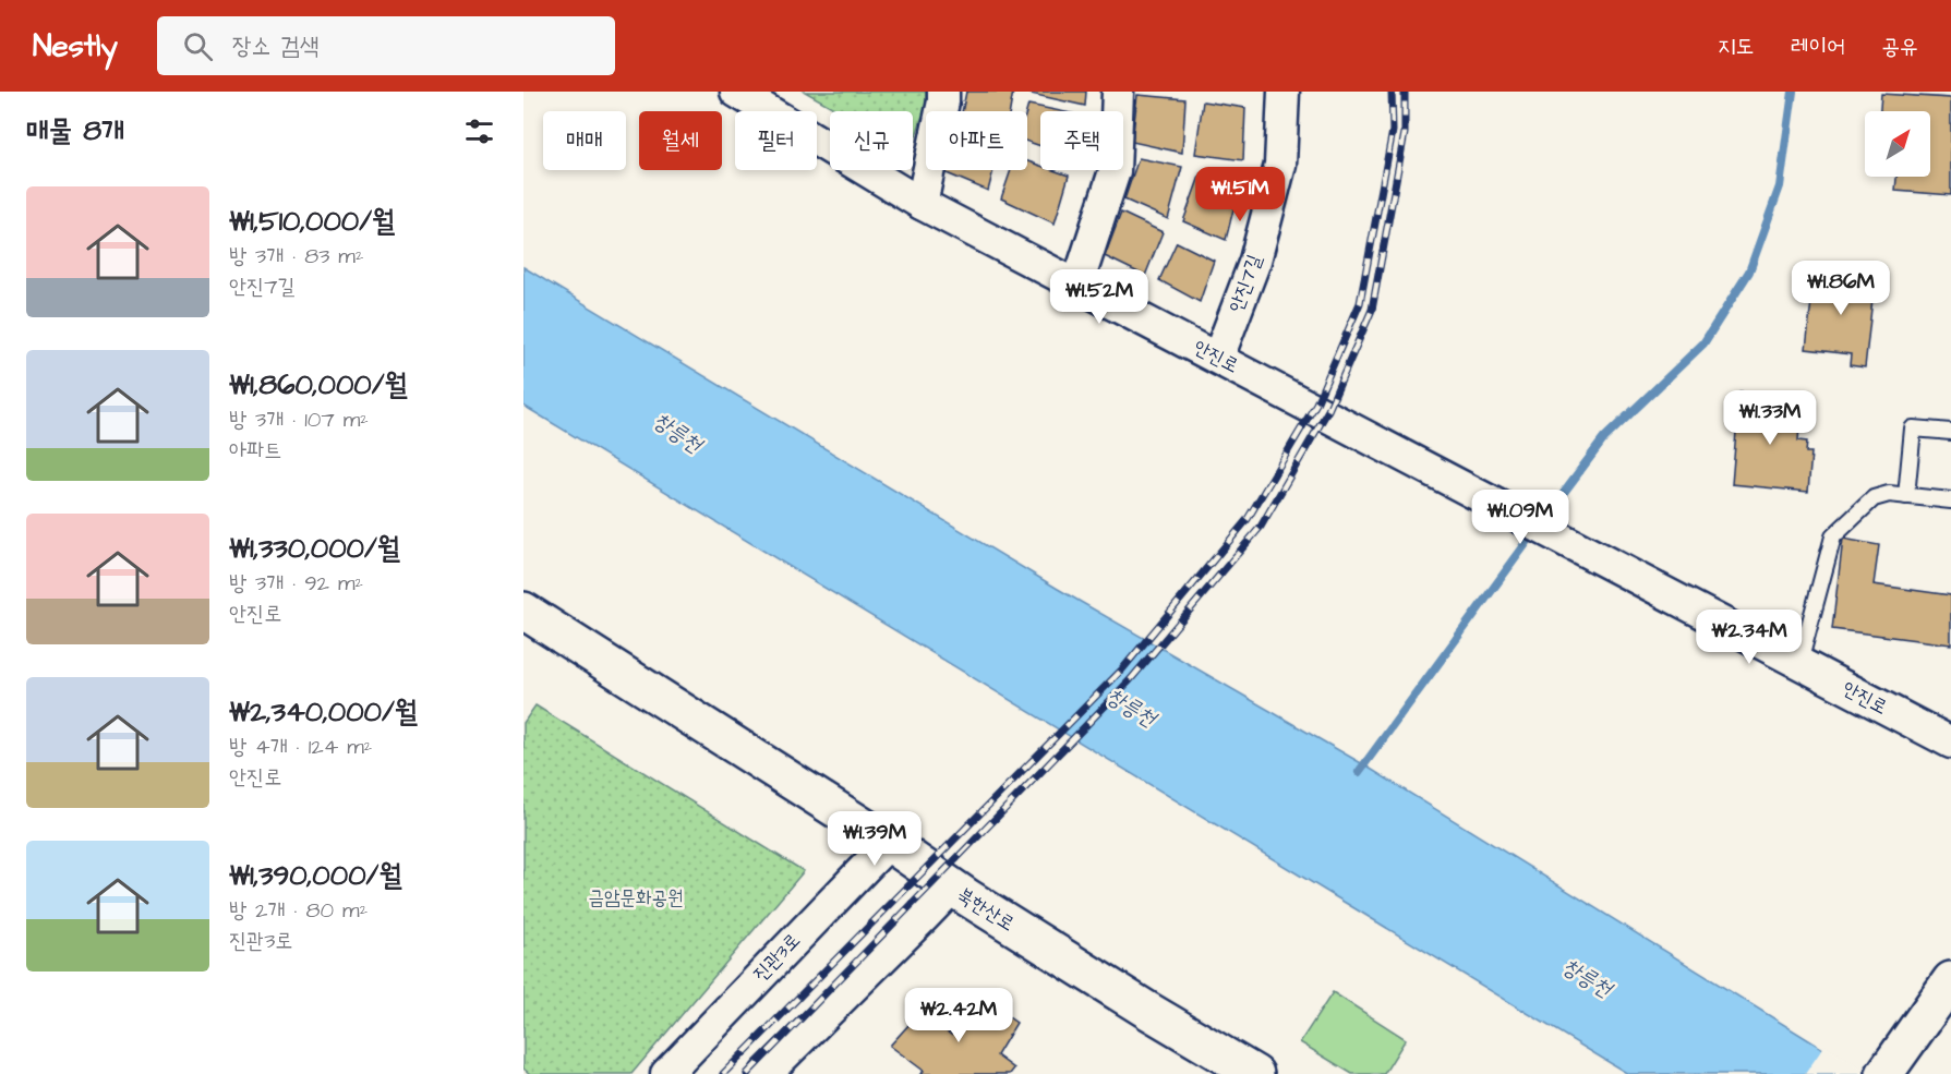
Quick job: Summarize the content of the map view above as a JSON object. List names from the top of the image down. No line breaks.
{"streets":{"main road":["북한산로"],"street":["안진7길","안진로","진관3로"]},"crossings":[["안진7길","안진로"],["북한산로","진관3로"]],"water":["창릉천"],"parks":["금암문화공원"],"north":"top right","page":{"header":"Nestly","search":"장소 검색","nav":["지도","레이어","공유"],"heading":"매물 8개","chip":["매매","월세","필터","신규","아파트","주택"],"price":["₩1.51M","₩1.86M","₩1.52M","₩1.33M","₩1.09M","₩2.34M","₩1.39M","₩2.42M"],"list":[{"name":"₩1,510,000/월","note":"방 3개 · 83 m² · 안진7길"},{"name":"₩1,860,000/월","note":"방 3개 · 107 m² · 아파트"},{"name":"₩1,330,000/월","note":"방 3개 · 92 m² · 안진로"},{"name":"₩2,340,000/월","note":"방 4개 · 124 m² · 안진로"},{"name":"₩1,390,000/월","note":"방 2개 · 80 m² · 진관3로"}]}}
